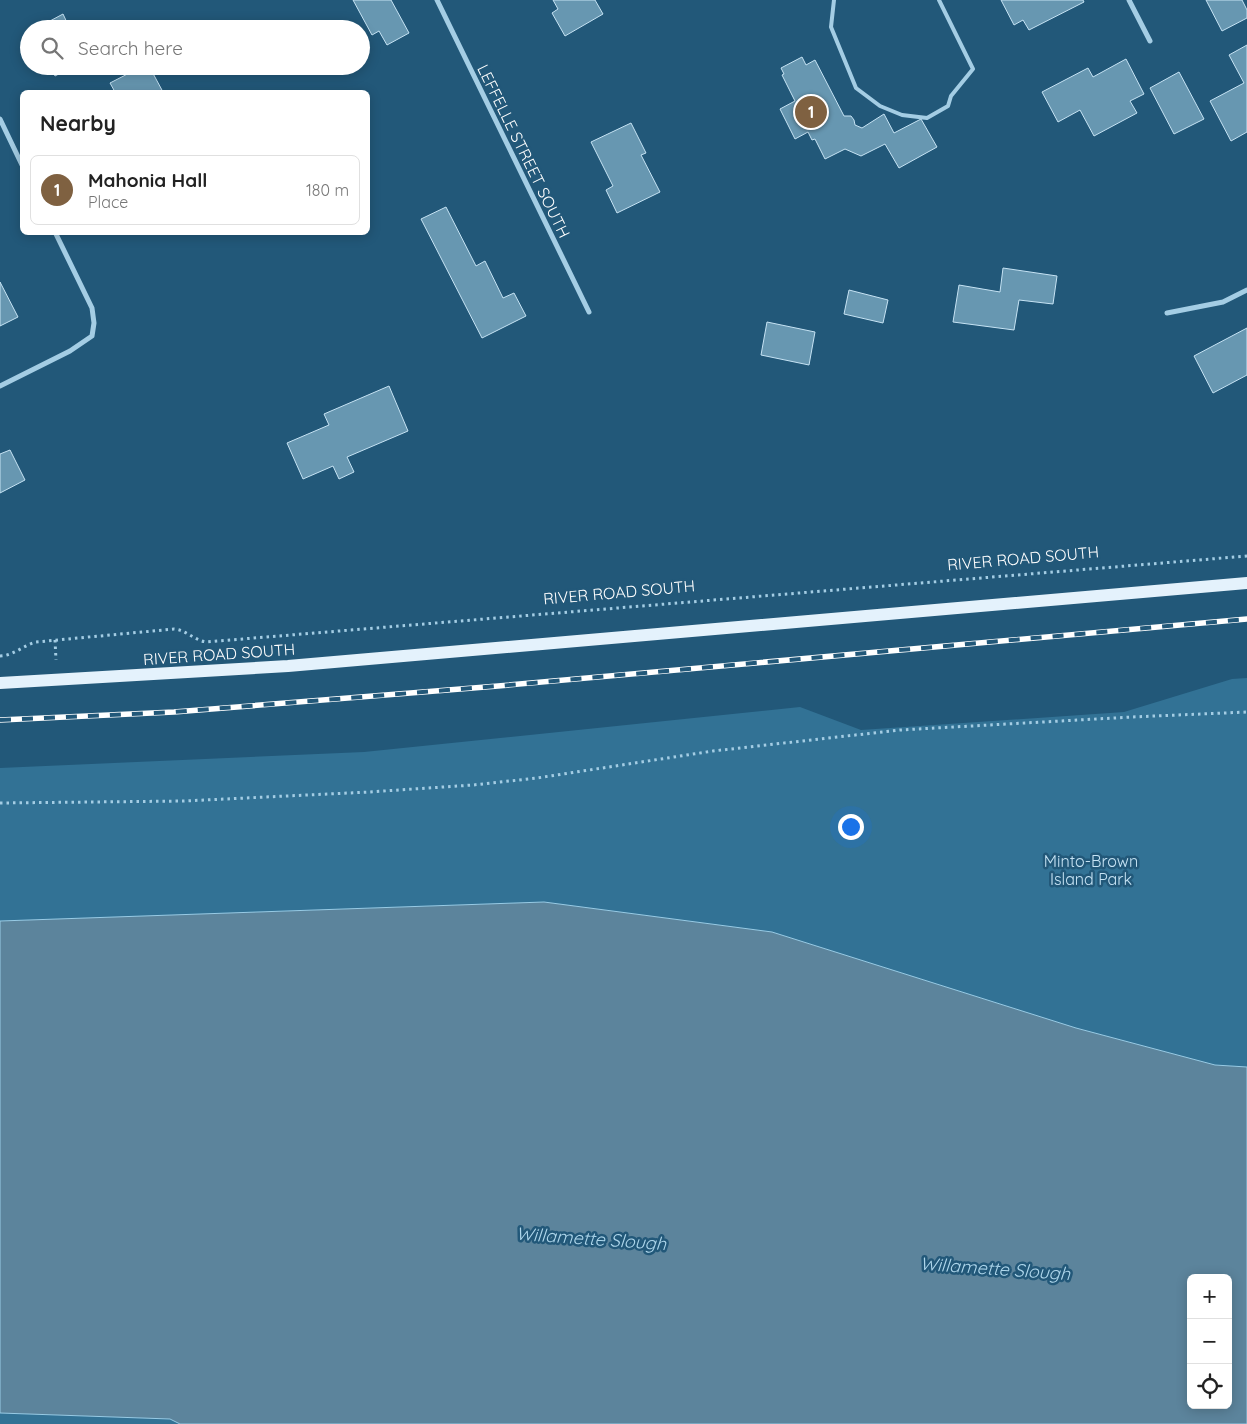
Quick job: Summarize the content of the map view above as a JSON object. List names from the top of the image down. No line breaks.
{"streets":{"main road":["RIVER ROAD SOUTH"],"street":["LEFFELLE STREET SOUTH"]},"water":["Willamette Slough"],"parks":["Minto-Brown Island Park"],"page":{"search":"Search here","heading":"Nearby","pins":"1","list":[{"mark":"1","name":"Mahonia Hall","note":"Place","value":"180 m"}],"map_buttons":["+","−"]}}
